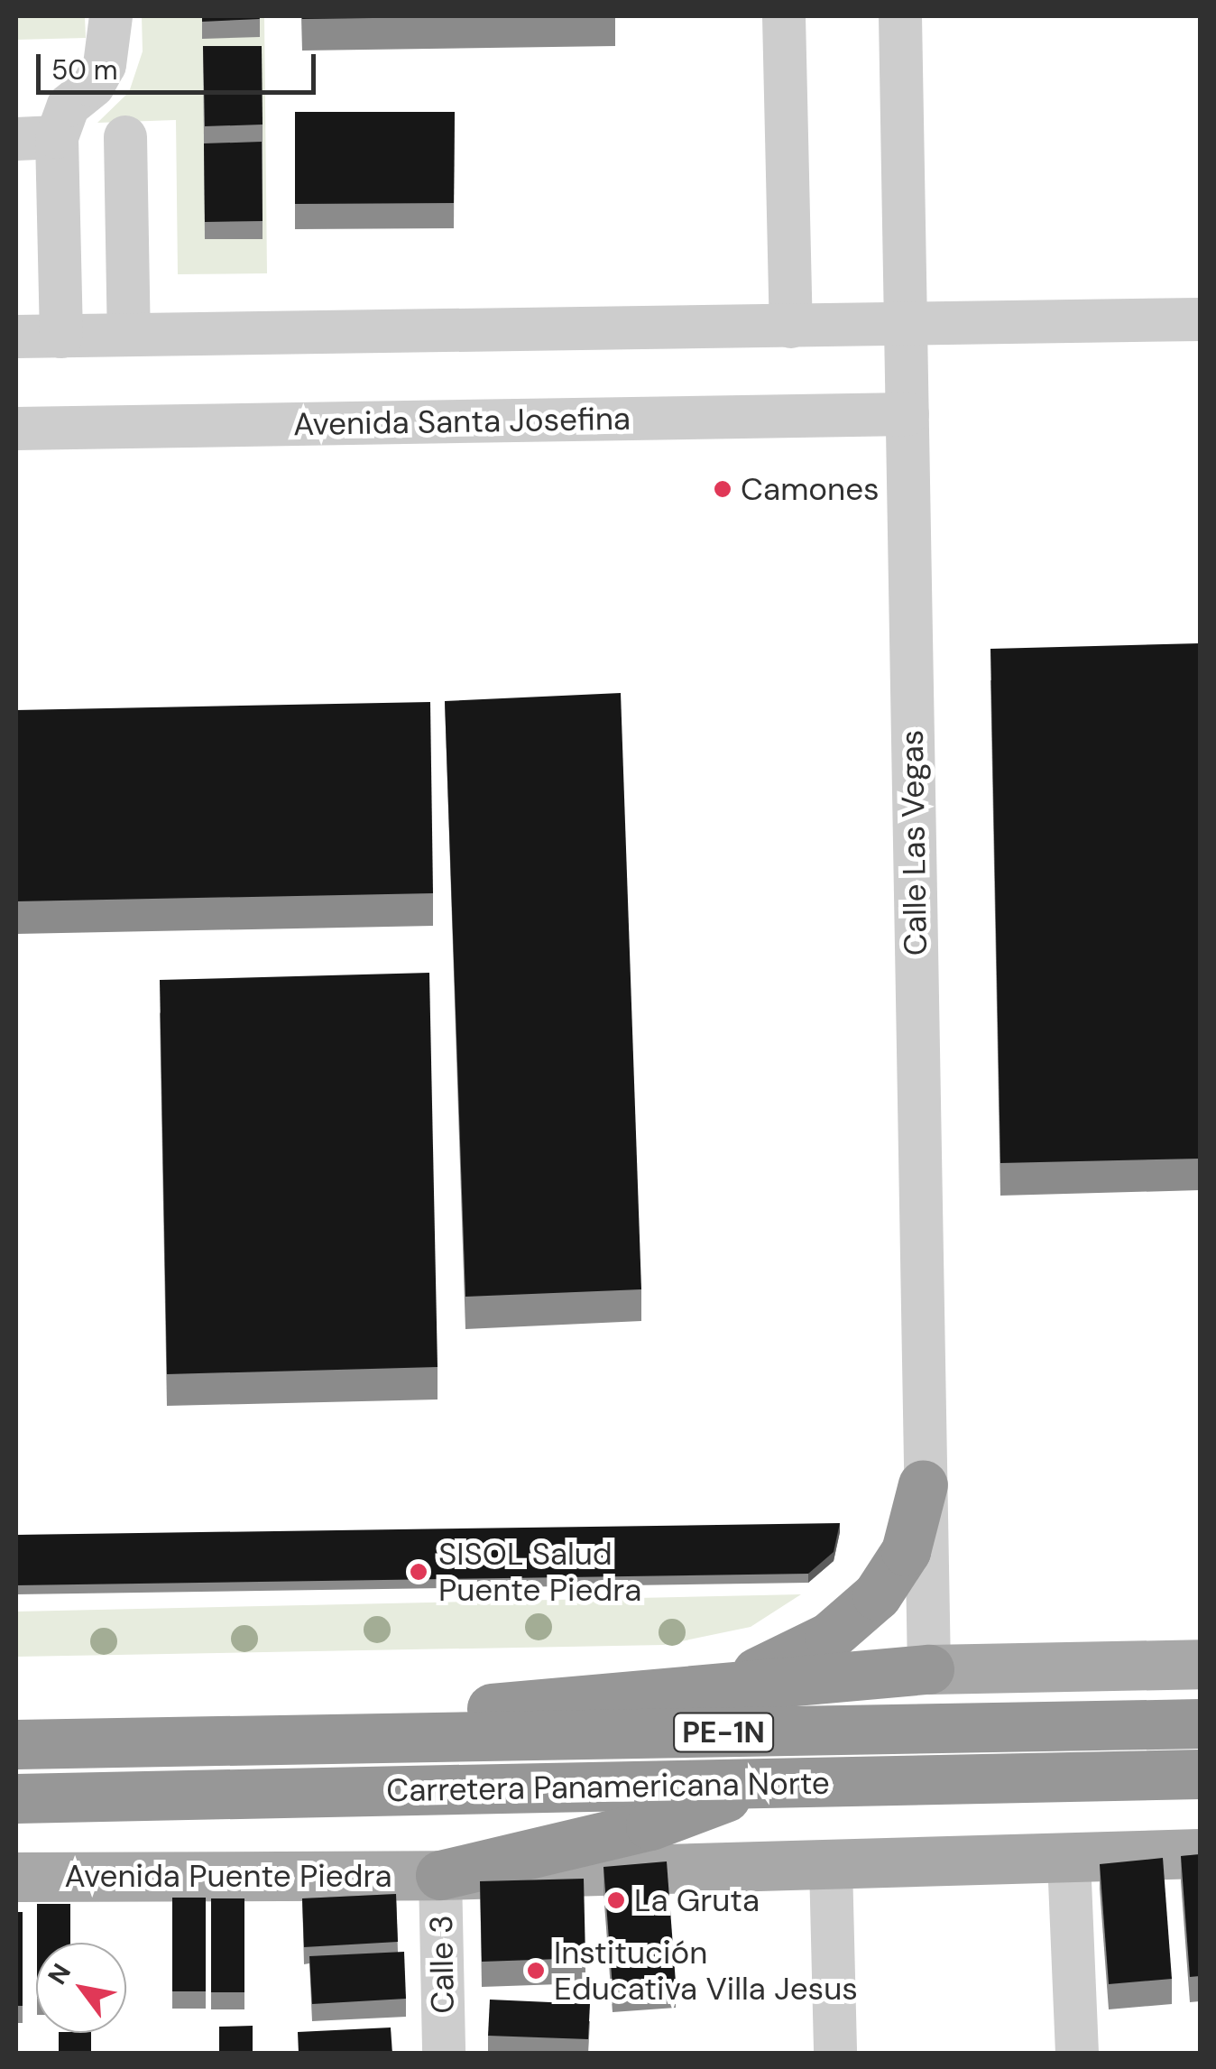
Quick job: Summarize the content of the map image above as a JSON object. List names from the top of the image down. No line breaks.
{"streets":{"highway":["PE-1N","Carretera Panamericana Norte"],"main road":["Avenida Puente Piedra"],"street":["Avenida Santa Josefina","Calle Las Vegas","Calle 3"]},"crossings":[["Avenida Santa Josefina","Calle Las Vegas"],["Avenida Puente Piedra","Calle 3"]],"places":["Camones","SISOL Salud Puente Piedra","La Gruta","Institución Educativa Villa Jesus"],"scale_bar":"50 m","north":"top left"}
